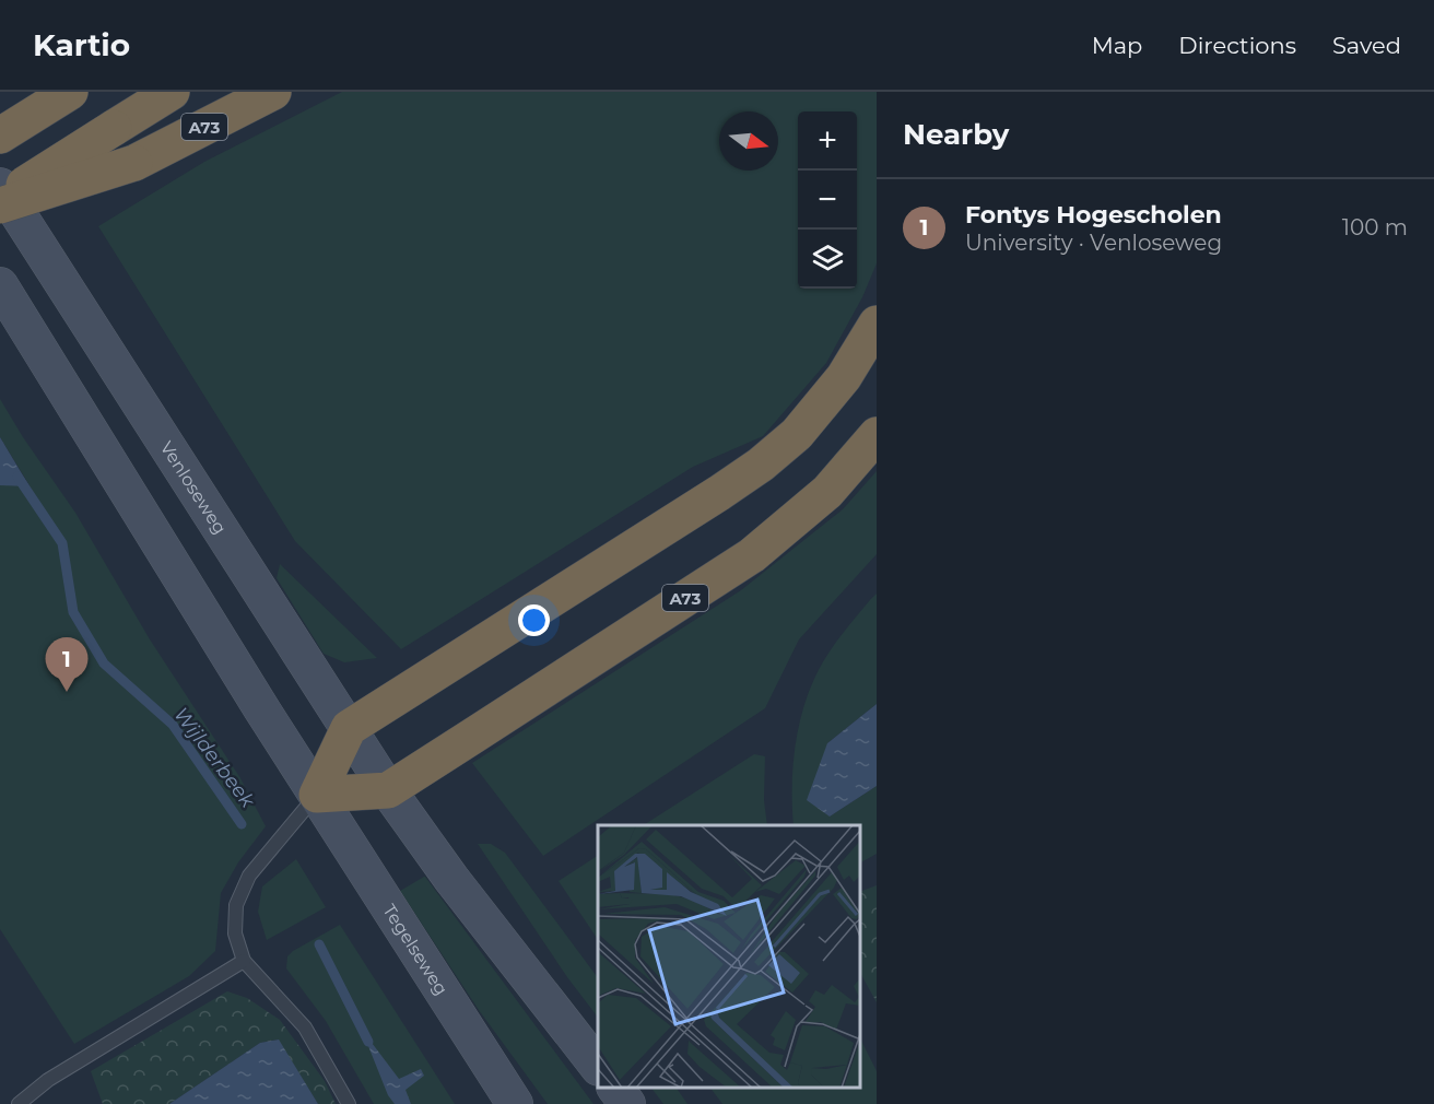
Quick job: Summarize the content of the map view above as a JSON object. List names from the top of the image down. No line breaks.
{"streets":{"highway":["A73"],"main road":["Venloseweg","Tegelseweg"]},"crossings":[["A73","Venloseweg"]],"water":["Wijlderbeek"],"north":"right","page":{"header":"Kartio","nav":["Map","Directions","Saved"],"heading":"Nearby","map_buttons":["+","−"],"list":[{"mark":"1","name":"Fontys Hogescholen","note":"University · Venloseweg","value":"100 m"}],"pins":"1"}}
